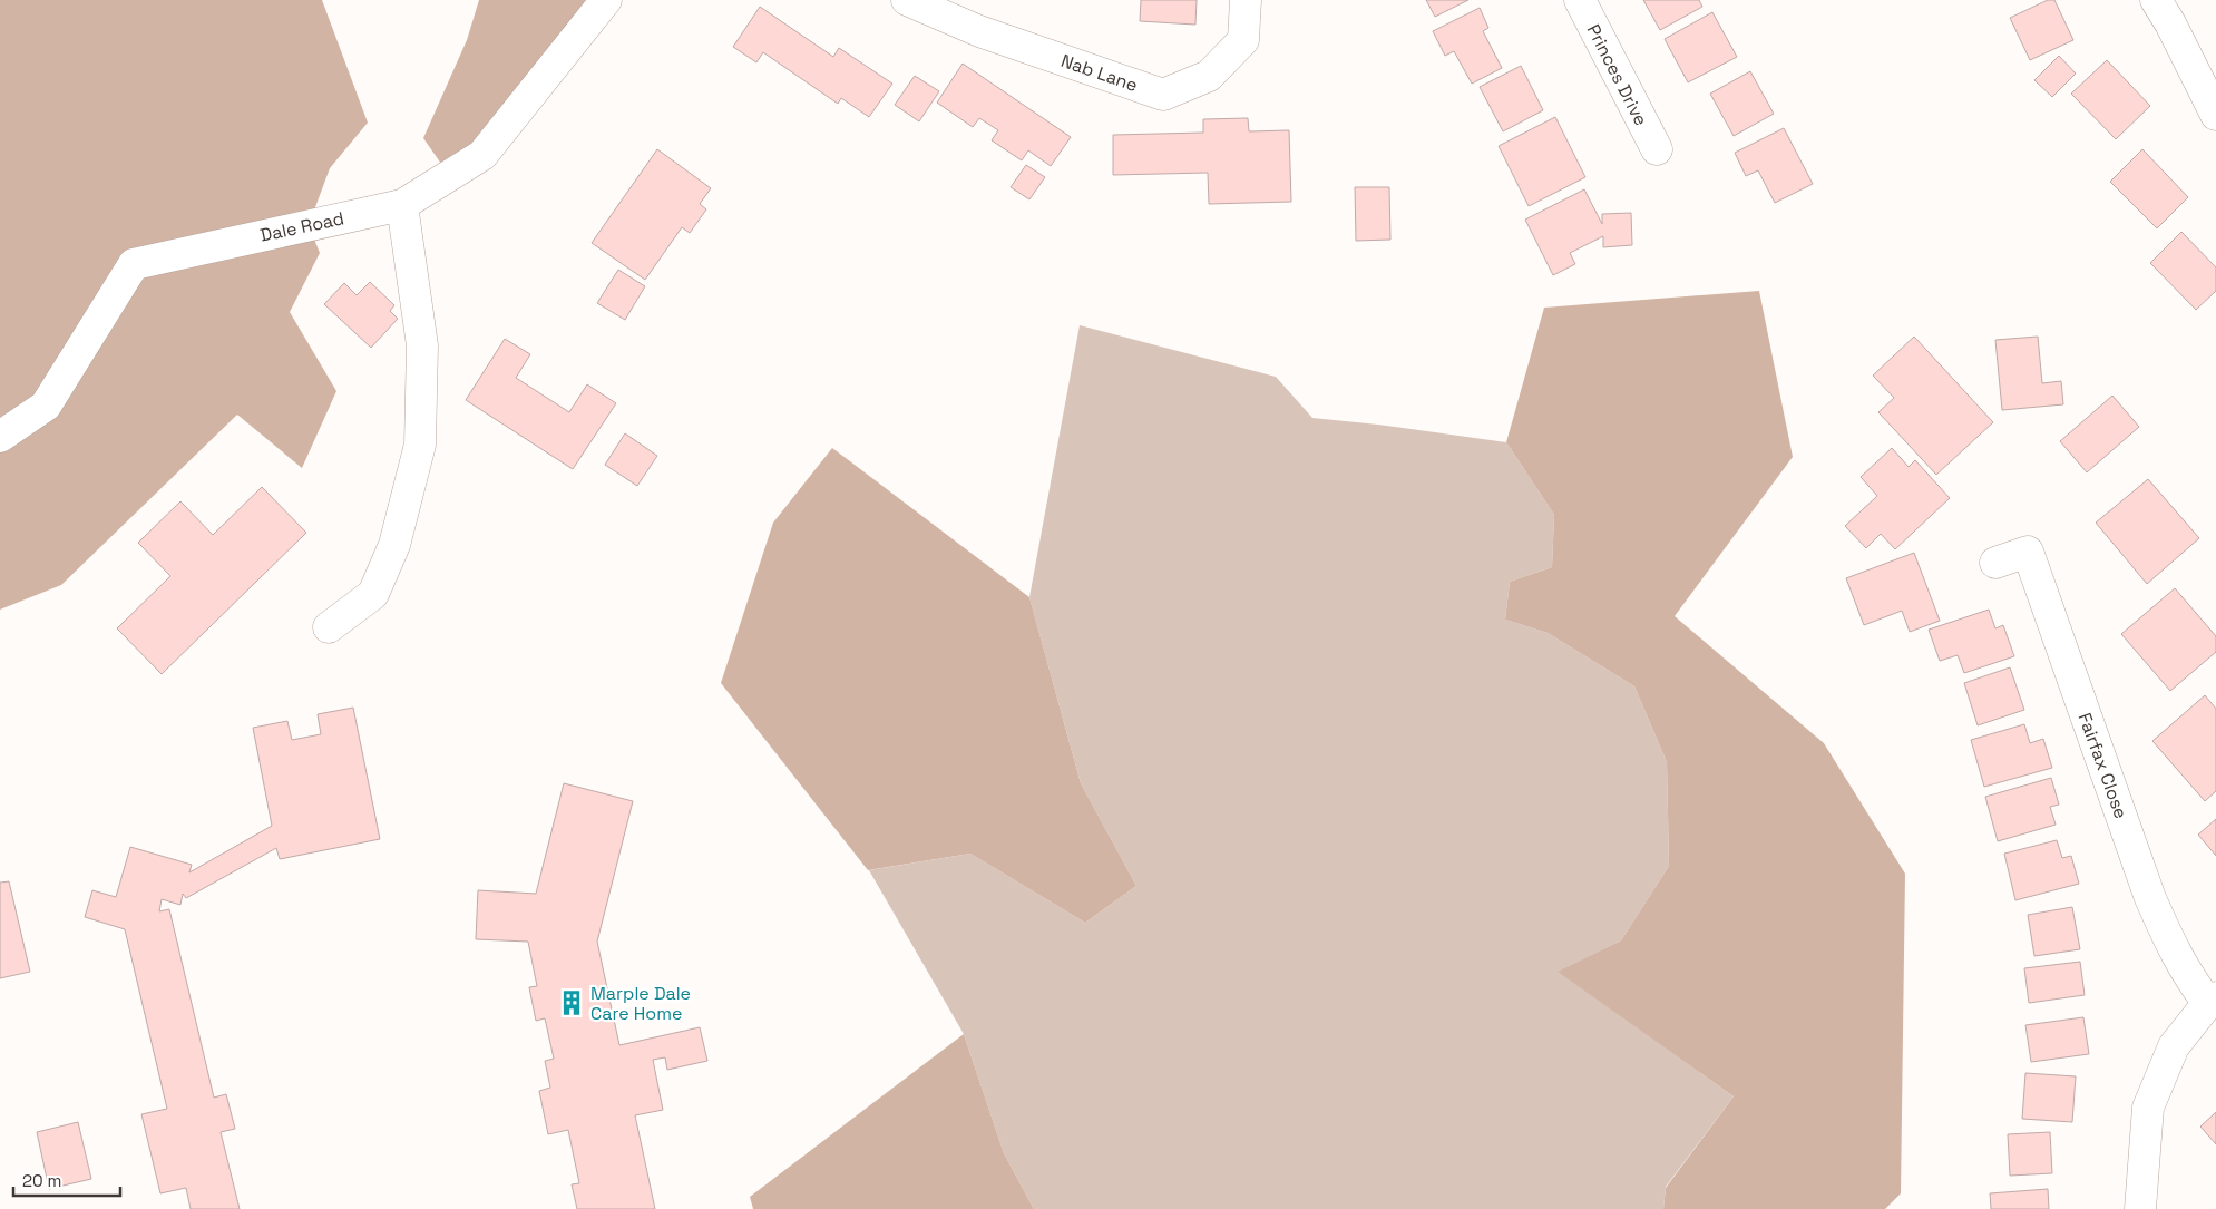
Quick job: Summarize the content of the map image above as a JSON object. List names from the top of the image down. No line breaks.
{"streets":{"street":["Nab Lane","Princes Drive","Dale Road","Fairfax Close"]},"places":{"building":["Marple Dale Care Home"]},"scale_bar":"20 m"}
